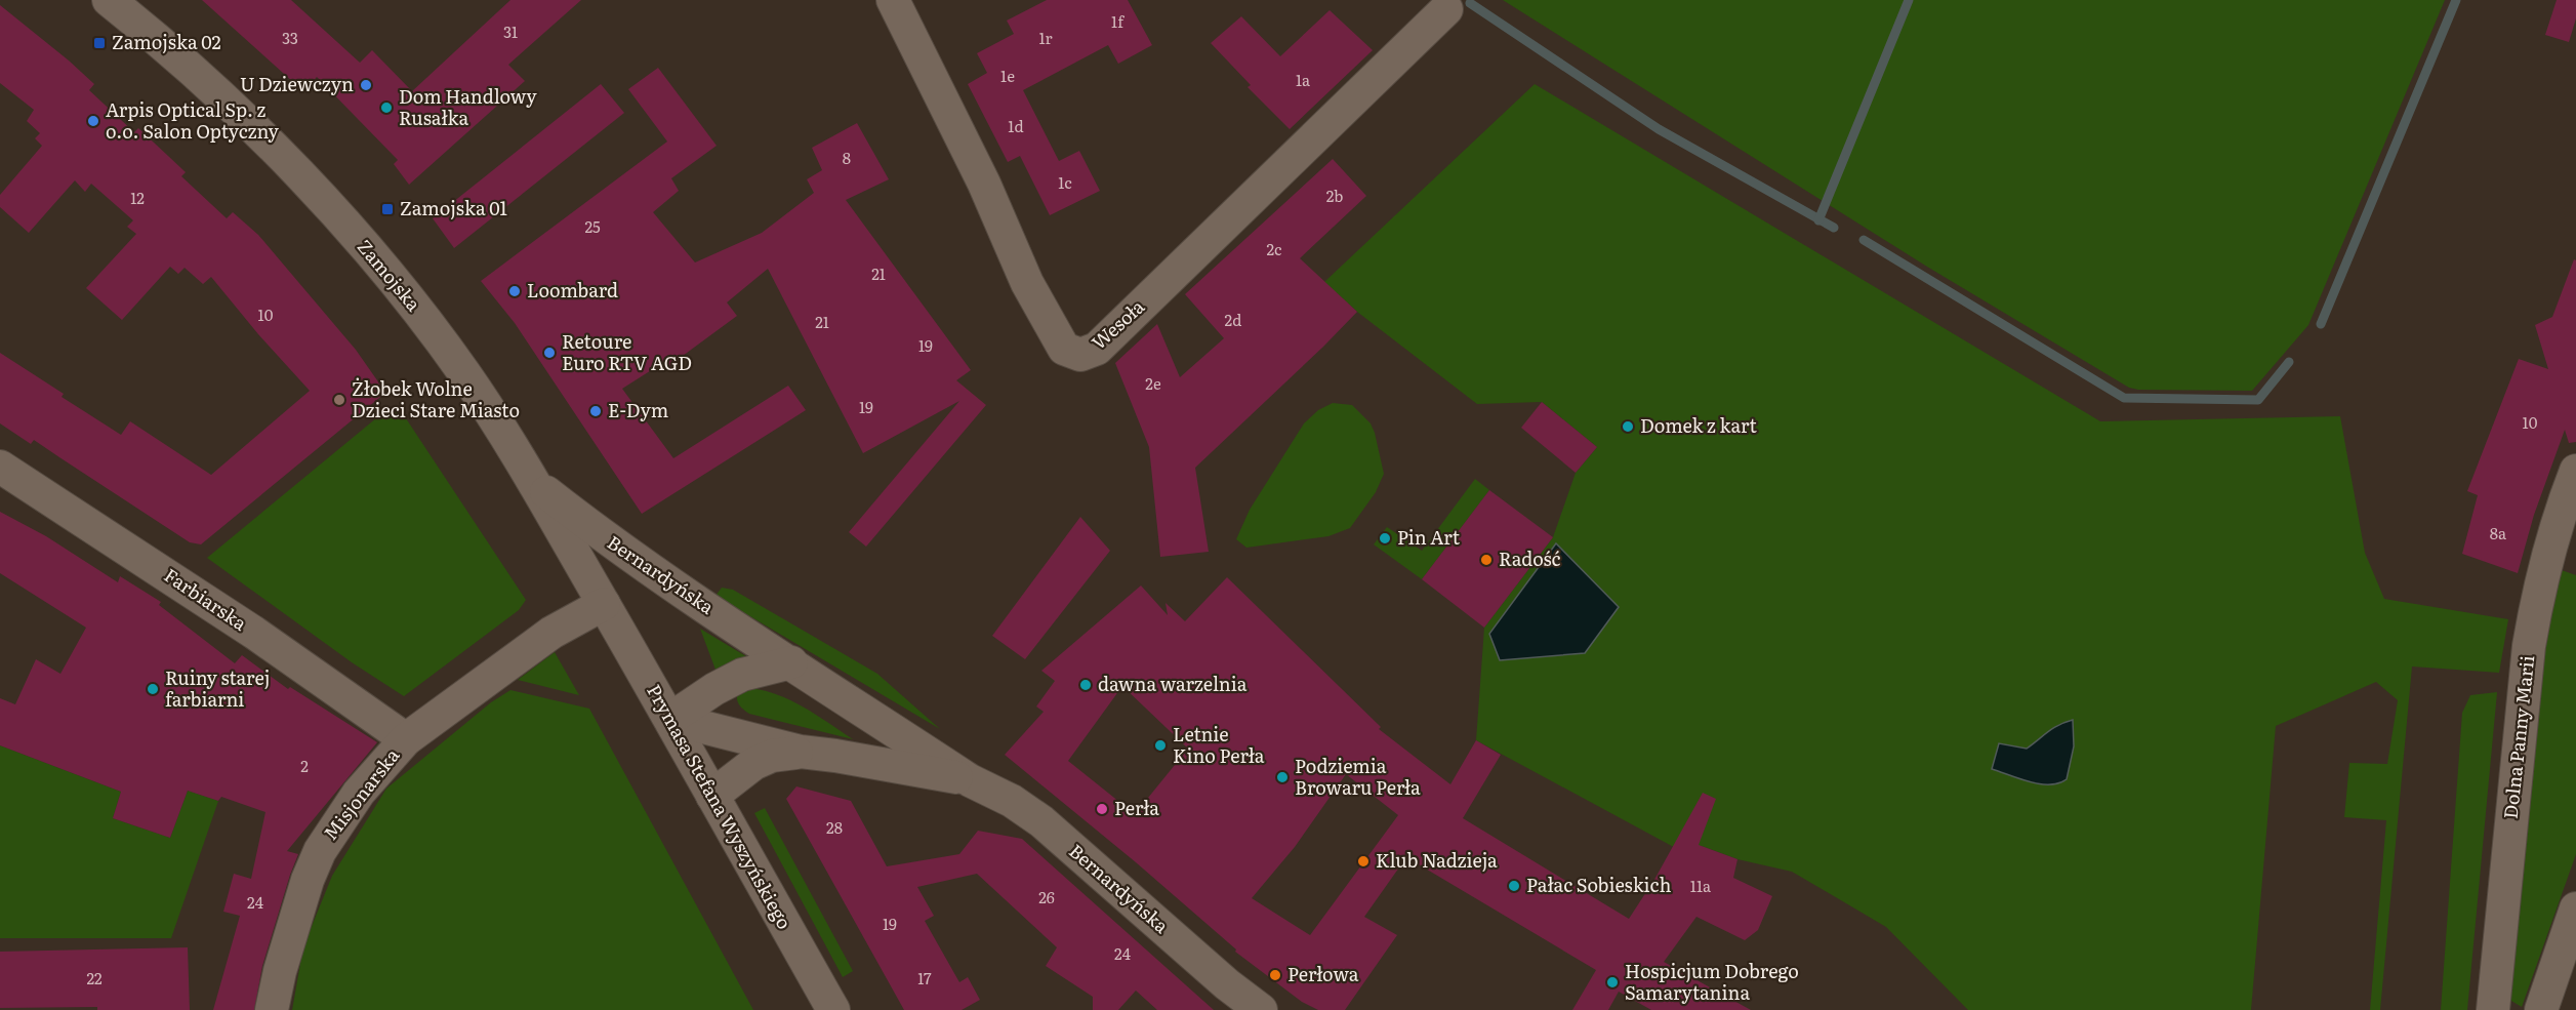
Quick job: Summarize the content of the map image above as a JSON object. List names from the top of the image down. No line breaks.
{"streets":{"street":["Zamojska","Wesoła","Bernardyńska","Farbiarska","Dolna Panny Marii","Misjonarska","Prymasa Stefana Wyszyńskiego"]},"crossings":[["Zamojska","Bernardyńska"],["Zamojska","Misjonarska"],["Zamojska","Prymasa Stefana Wyszyńskiego"],["Bernardyńska","Prymasa Stefana Wyszyńskiego"],["Farbiarska","Misjonarska"],["Misjonarska","Prymasa Stefana Wyszyńskiego"]],"places":{"transit":["Zamojska 02","Zamojska 01"],"other":["U Dziewczyn","Dom Handlowy Rusałka","Arpis Optical Sp. z o.o. Salon Optyczny","Loombard","Retoure Euro RTV AGD","Żłobek Wolne Dzieci Stare Miasto","E-Dym","Domek z kart","Pin Art","Radość","dawna warzelnia","Ruiny starej farbiarni","Letnie Kino Perła","Podziemia Browaru Perła","Perła","Klub Nadzieja","Pałac Sobieskich","Perłowa","Hospicjum Dobrego Samarytanina"]},"house_numbers":["1f","31","33","1r","1e","1a","1d","8","1c","2b","12","25","2c","21","10","2d","21","19","2e","19","10","8a","2","28","11a","26","24","19","24","22","17"]}
